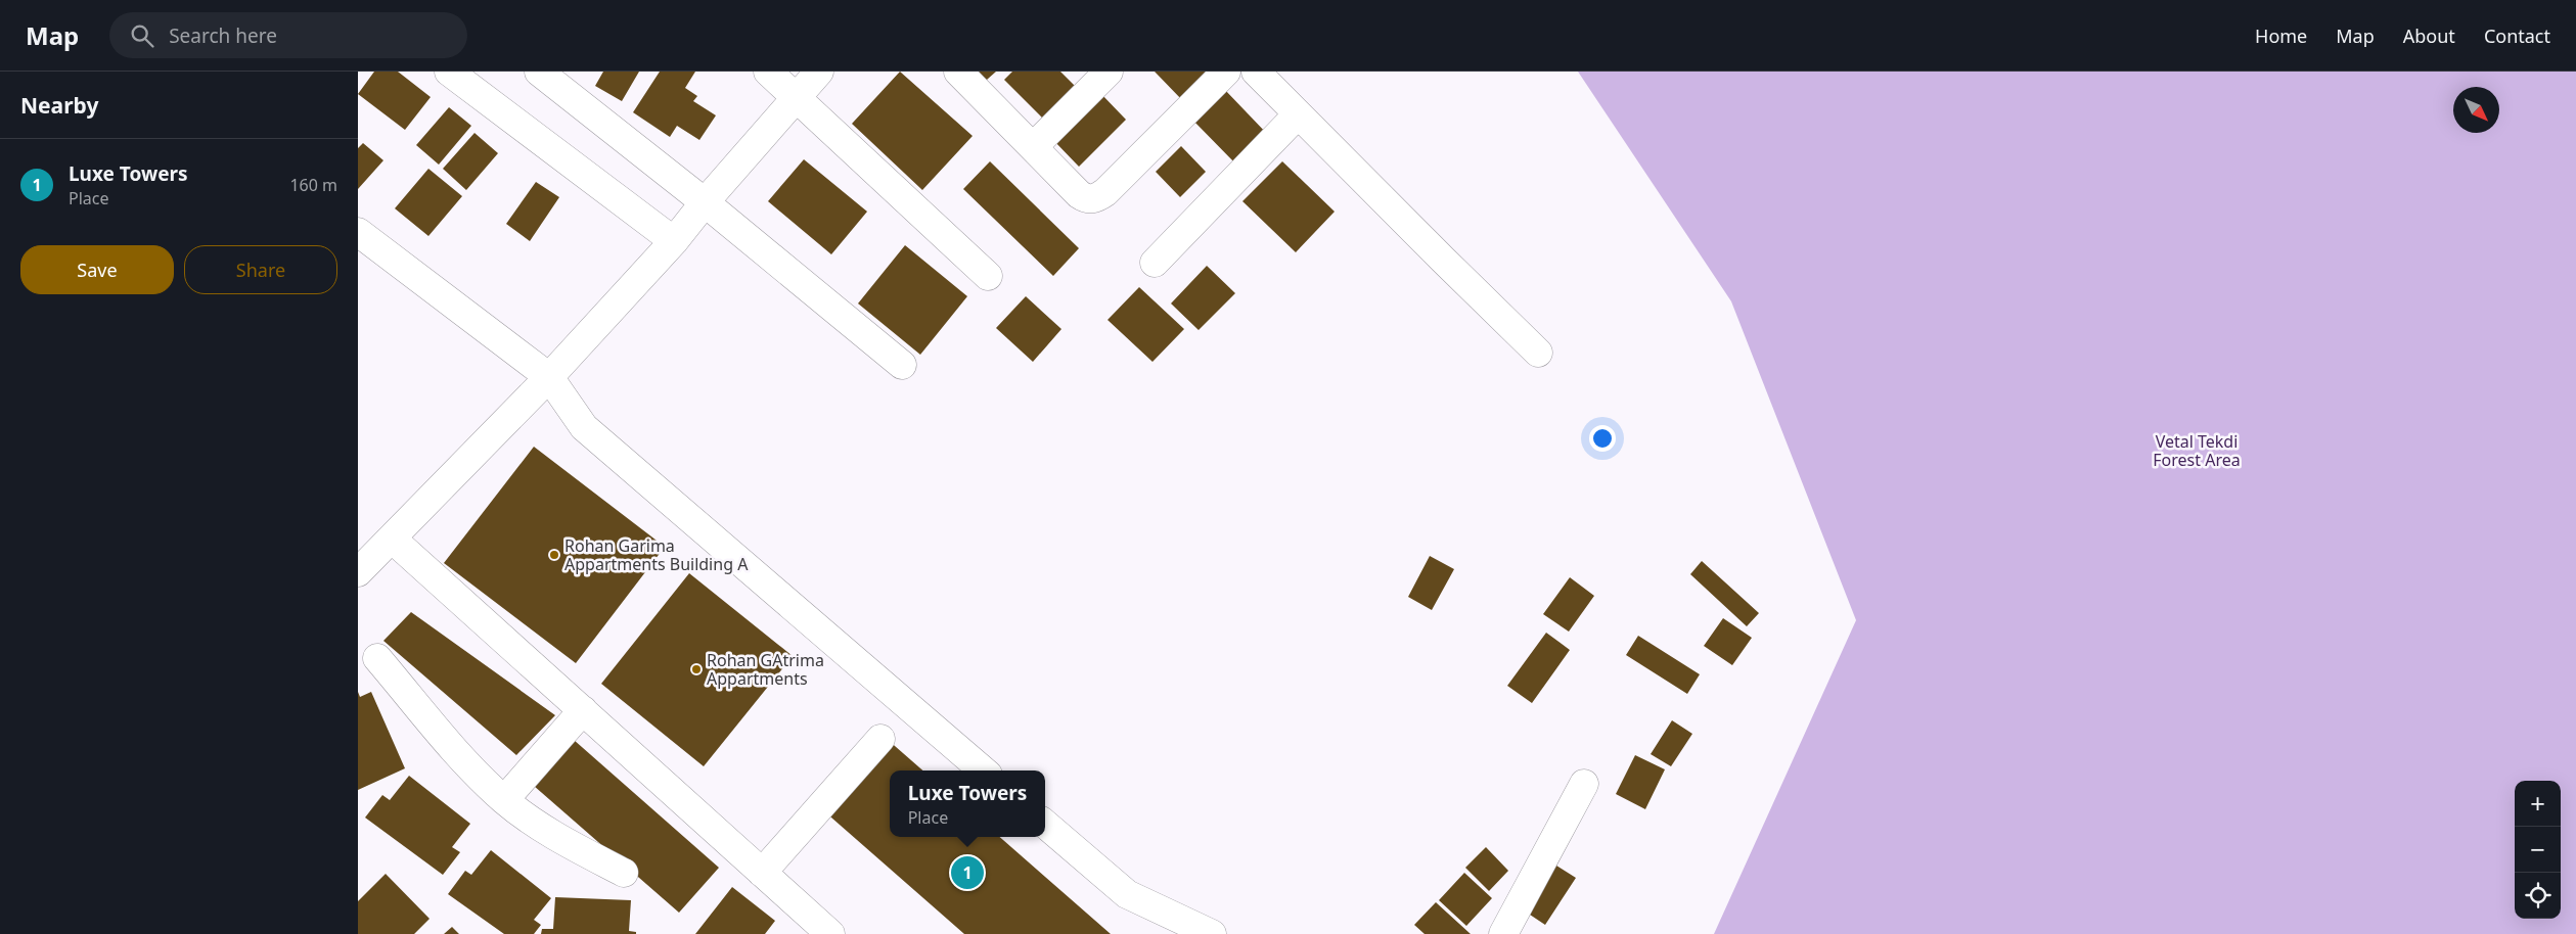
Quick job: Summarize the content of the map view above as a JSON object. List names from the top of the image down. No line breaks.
{"parks":["Vetal Tekdi Forest Area"],"places":["Rohan Garima Appartments Building A","Rohan GAtrima Appartments"],"north":"bottom right","page":{"header":"Map","search":"Search here","nav":["Home","Map","About","Contact"],"heading":"Nearby","list":[{"mark":"1","name":"Luxe Towers","note":"Place","value":"160 m"}],"buttons":["Save","Share"],"popup":["Luxe Towers","Place"],"map_buttons":["+","−"],"pins":"1"}}
